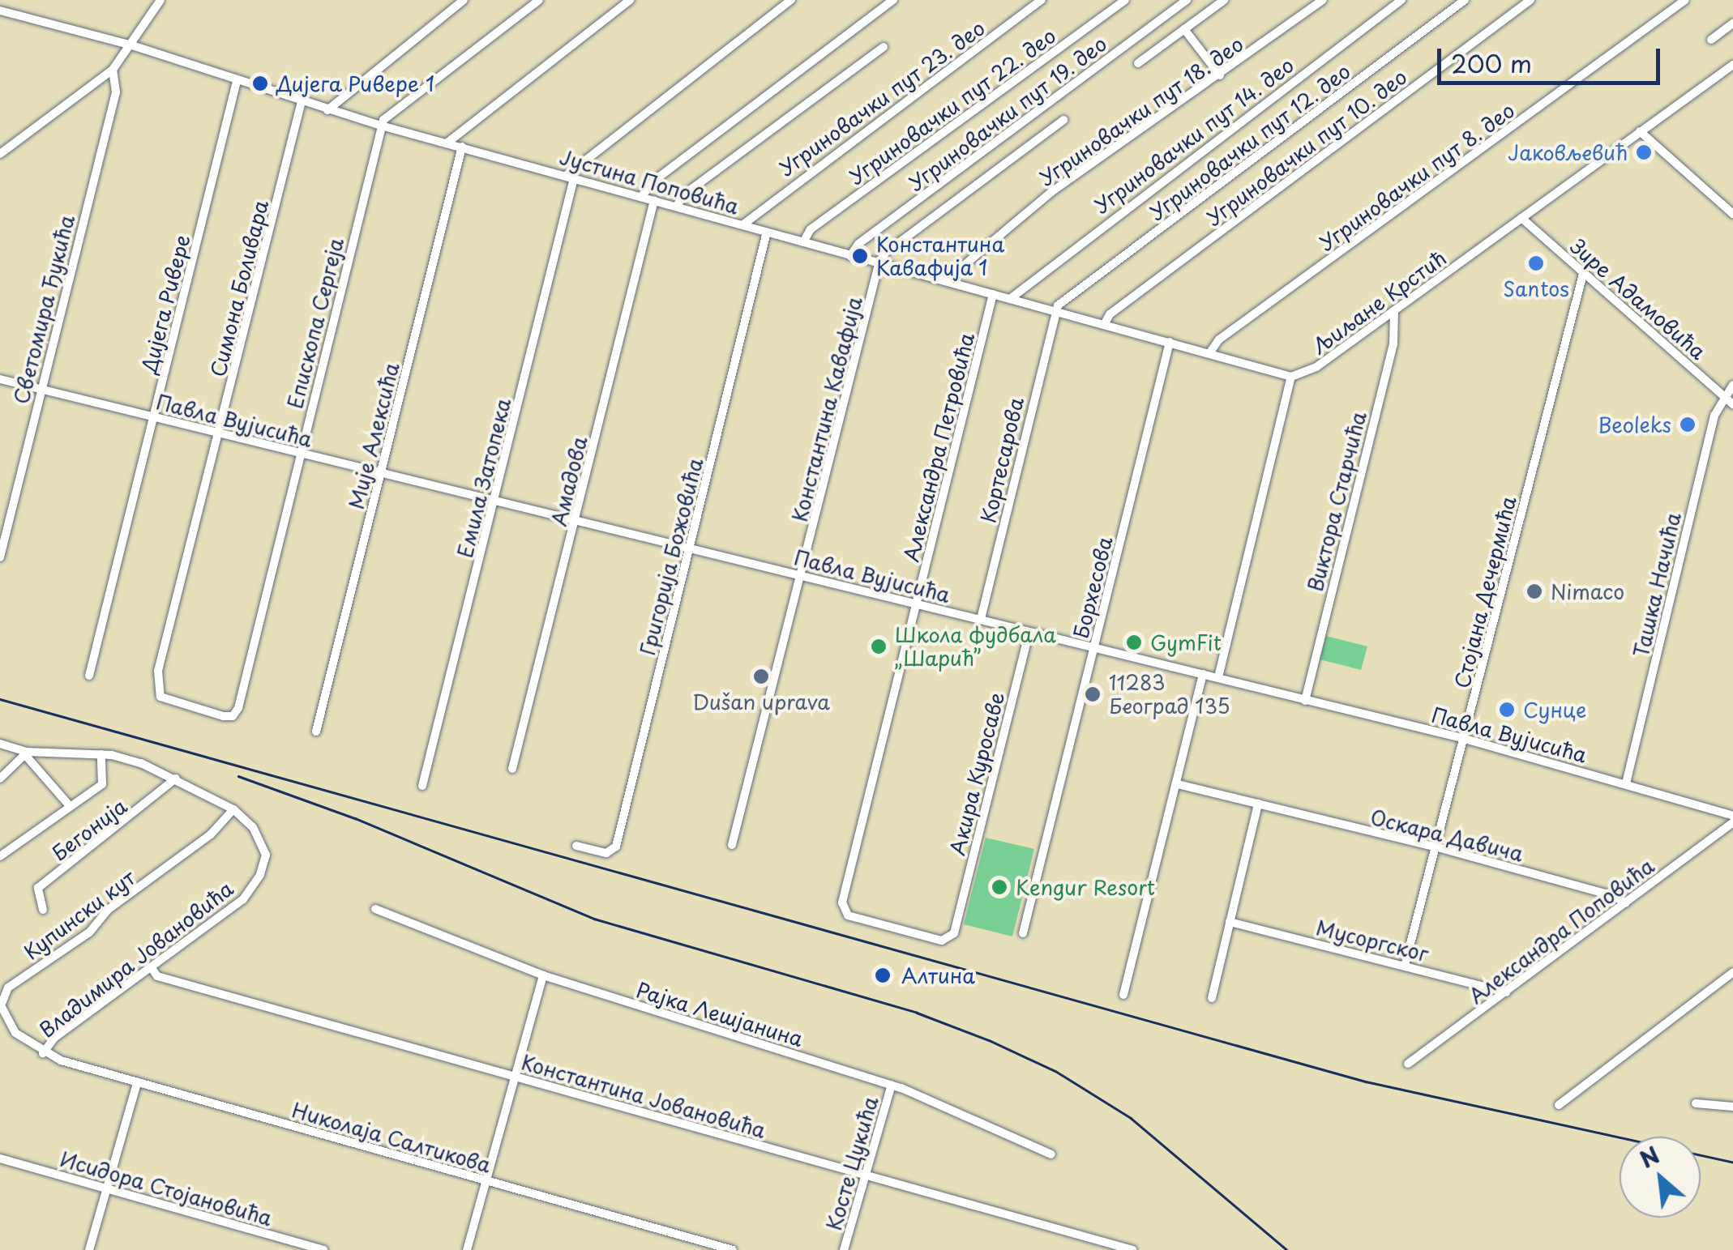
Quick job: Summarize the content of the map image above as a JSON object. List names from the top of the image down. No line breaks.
{"streets":{"street":["Угриновачки пут 23. део","Угриновачки пут 22. део","Угриновачки пут 18. део","Угриновачки пут 19. део","Угриновачки пут 14. део","Угриновачки пут 12. део","Угриновачки пут 10. део","Угриновачки пут 8. део","Јустина Поповића","Симона Боливара","Зире Адамовића","Љиљане Крстић","Дијега Ривере","Светомира Ђукића","Епископа Сергеја","Константина Кавафија","Павла Вујисића","Мије Алексића","Александра Петровића","Кортесарова","Емила Затопека","Амадова","Виктора Старчића","Григорија Божовића","Ташка Начића","Борхесова","Стојана Дечермића","Акира Куросаве","Бегонија","Оскара Давича","Купински кут","Александра Поповића","Мусоргског","Владимира Јовановића","Рајка Лешјанина","Константина Јовановића","Николаја Салтикова","Косте Цукића","Исидора Стојановића"]},"crossings":[["Угриновачки пут 23. део","Јустина Поповића"],["Угриновачки пут 22. део","Јустина Поповића"],["Угриновачки пут 18. део","Јустина Поповића"],["Угриновачки пут 19. део","Јустина Поповића"],["Угриновачки пут 14. део","Јустина Поповића"],["Угриновачки пут 12. део","Јустина Поповића"],["Угриновачки пут 12. део","Кортесарова"],["Угриновачки пут 10. део","Јустина Поповића"],["Угриновачки пут 8. део","Јустина Поповића"],["Јустина Поповића","Симона Боливара"],["Јустина Поповића","Љиљане Крстић"],["Јустина Поповића","Дијега Ривере"],["Јустина Поповића","Епископа Сергеја"],["Јустина Поповића","Константина Кавафија"],["Јустина Поповића","Мије Алексића"],["Јустина Поповића","Александра Петровића"],["Јустина Поповића","Кортесарова"],["Јустина Поповића","Емила Затопека"],["Јустина Поповића","Амадова"],["Јустина Поповића","Григорија Божовића"],["Јустина Поповића","Борхесова"],["Симона Боливара","Епископа Сергеја"],["Симона Боливара","Павла Вујисића"],["Зире Адамовића","Љиљане Крстић"],["Зире Адамовића","Ташка Начића"],["Зире Адамовића","Стојана Дечермића"],["Љиљане Крстић","Виктора Старчића"],["Дијега Ривере","Павла Вујисића"],["Светомира Ђукића","Павла Вујисића"],["Епископа Сергеја","Павла Вујисића"],["Константина Кавафија","Павла Вујисића"],["Павла Вујисића","Мије Алексића"],["Павла Вујисића","Александра Петровића"],["Павла Вујисића","Кортесарова"],["Павла Вујисића","Емила Затопека"],["Павла Вујисића","Амадова"],["Павла Вујисића","Виктора Старчића"],["Павла Вујисића","Григорија Божовића"],["Павла Вујисића","Ташка Начића"],["Павла Вујисића","Борхесова"],["Павла Вујисића","Стојана Дечермића"],["Павла Вујисића","Акира Куросаве"],["Александра Петровића","Акира Куросаве"],["Стојана Дечермића","Оскара Давича"],["Стојана Дечермића","Мусоргског"],["Бегонија","Владимира Јовановића"],["Оскара Давича","Александра Поповића"],["Купински кут","Владимира Јовановића"],["Купински кут","Николаја Салтикова"],["Александра Поповића","Мусоргског"],["Владимира Јовановића","Константина Јовановића"],["Владимира Јовановића","Николаја Салтикова"],["Рајка Лешјанина","Косте Цукића"],["Константина Јовановића","Косте Цукића"]],"places":["Дијега Ривере 1","Јаковљевић","Константина Кавафија 1","Santos","Beoleks","Nimaco","GymFit","Школа фудбала „Шарић”","Dušan uprava","11283 Београд 135","Сунце","Kengur Resort","Алтина"],"scale_bar":"200 m","north":"top left"}
